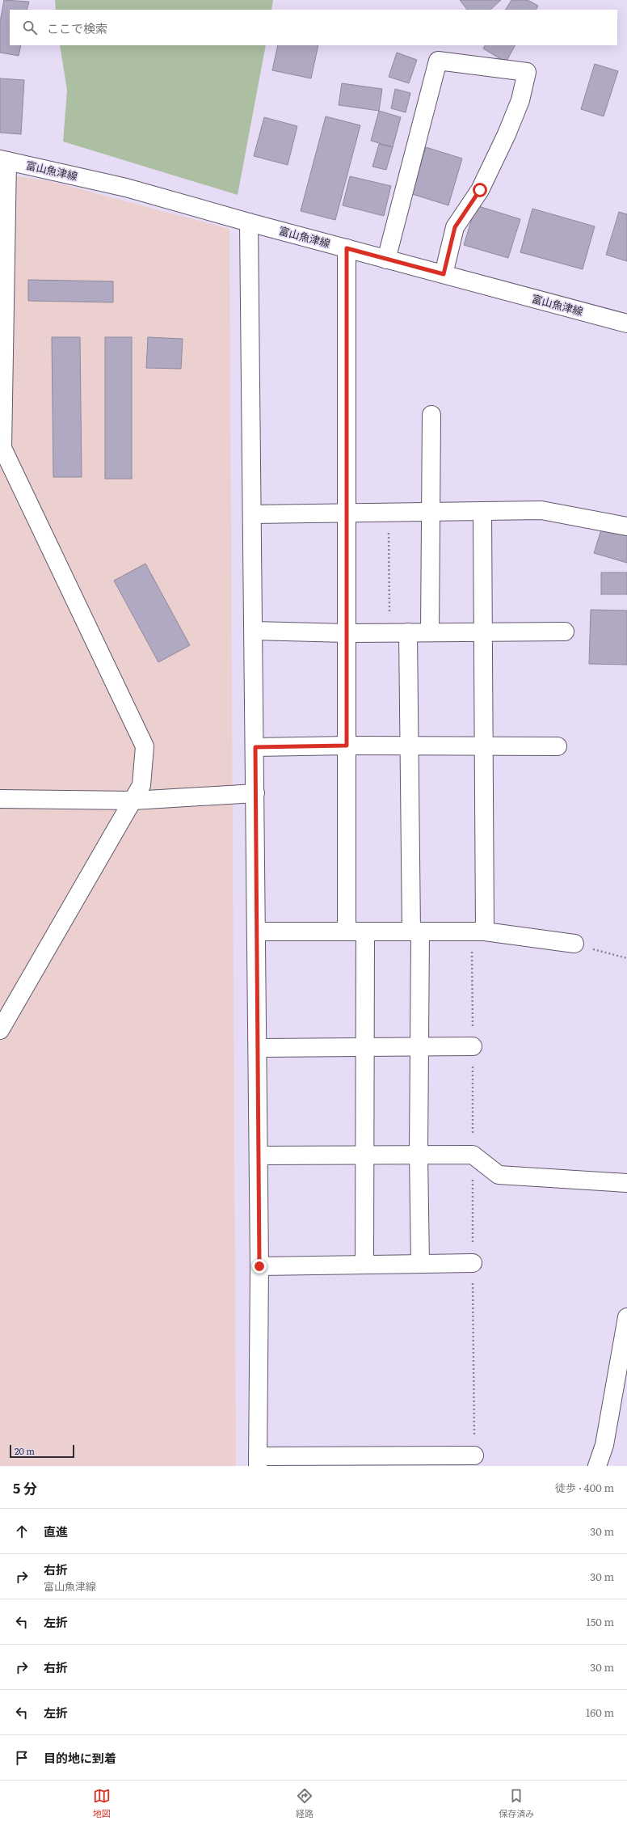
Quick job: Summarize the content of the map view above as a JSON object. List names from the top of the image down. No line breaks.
{"streets":{"street":["富山魚津線"]},"scale_bar":"20 m","page":{"search":"ここで検索","scale":"20 m","heading":["5 分","徒歩 · 400 m"],"list":[["直進","30 m"],["右折","富山魚津線","30 m"],["左折","150 m"],["右折","30 m"],["左折","160 m"],"目的地に到着"],"nav":["地図","経路","保存済み"]}}
